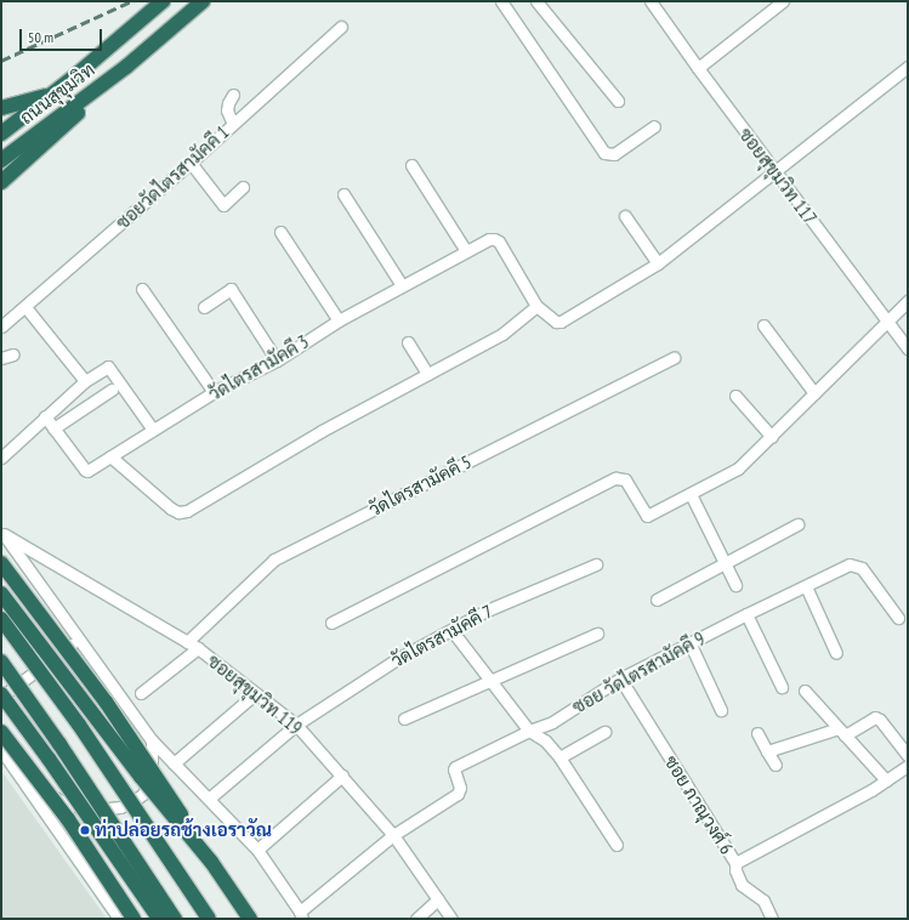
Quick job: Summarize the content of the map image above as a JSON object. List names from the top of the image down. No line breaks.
{"streets":{"highway":["ถนนสุขุมวิท"],"street":["ซอยสุขุมวิท 117","ซอยวัดไตรสามัคคี 1","วัดไตรสามัคคี 3","วัดไตรสามัคคี 5","วัดไตรสามัคคี 7","ซอย วัดไตรสามัคคี 9","ซอยสุขุมวิท 119","ซอย ภาณุวงศ์ 6"]},"crossings":[["วัดไตรสามัคคี 5","ซอยสุขุมวิท 119"],["วัดไตรสามัคคี 7","ซอยสุขุมวิท 119"],["ซอย วัดไตรสามัคคี 9","ซอยสุขุมวิท 119"],["ซอย วัดไตรสามัคคี 9","ซอย ภาณุวงศ์ 6"]],"places":["ท่าปล่อยรถช้างเอราวัณ"],"scale_bar":"50 m"}
